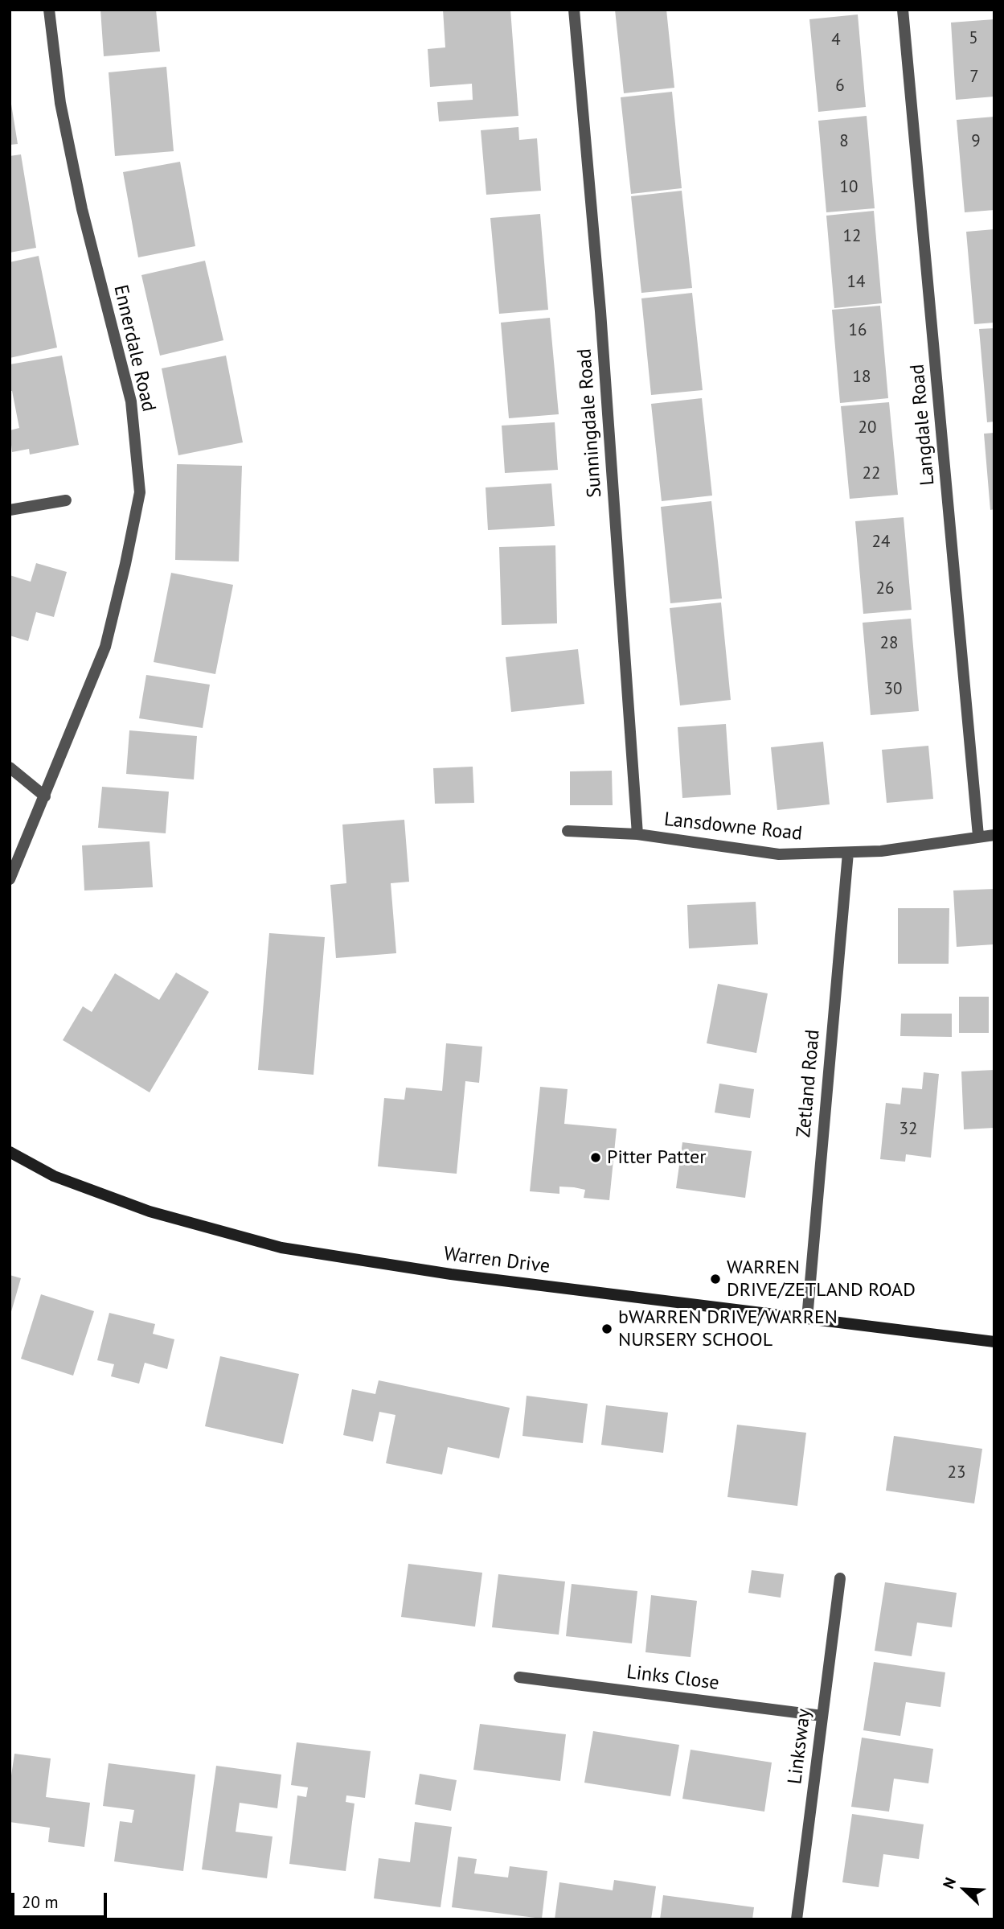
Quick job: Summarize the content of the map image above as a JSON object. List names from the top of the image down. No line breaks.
{"streets":{"street":["Ennerdale Road","Sunningdale Road","Langdale Road","Lansdowne Road","Zetland Road","Warren Drive","Links Close","Linksway"]},"crossings":[["Sunningdale Road","Lansdowne Road"],["Langdale Road","Lansdowne Road"],["Lansdowne Road","Zetland Road"],["Zetland Road","Warren Drive"],["Links Close","Linksway"]],"places":["Pitter Patter","WARREN DRIVE/ZETLAND ROAD","bWARREN DRIVE/WARREN NURSERY SCHOOL"],"house_numbers":["5","4","7","6","8","9","10","12","14","16","18","20","22","24","26","28","30","32","23"],"scale_bar":"20 m","north":"top left"}
